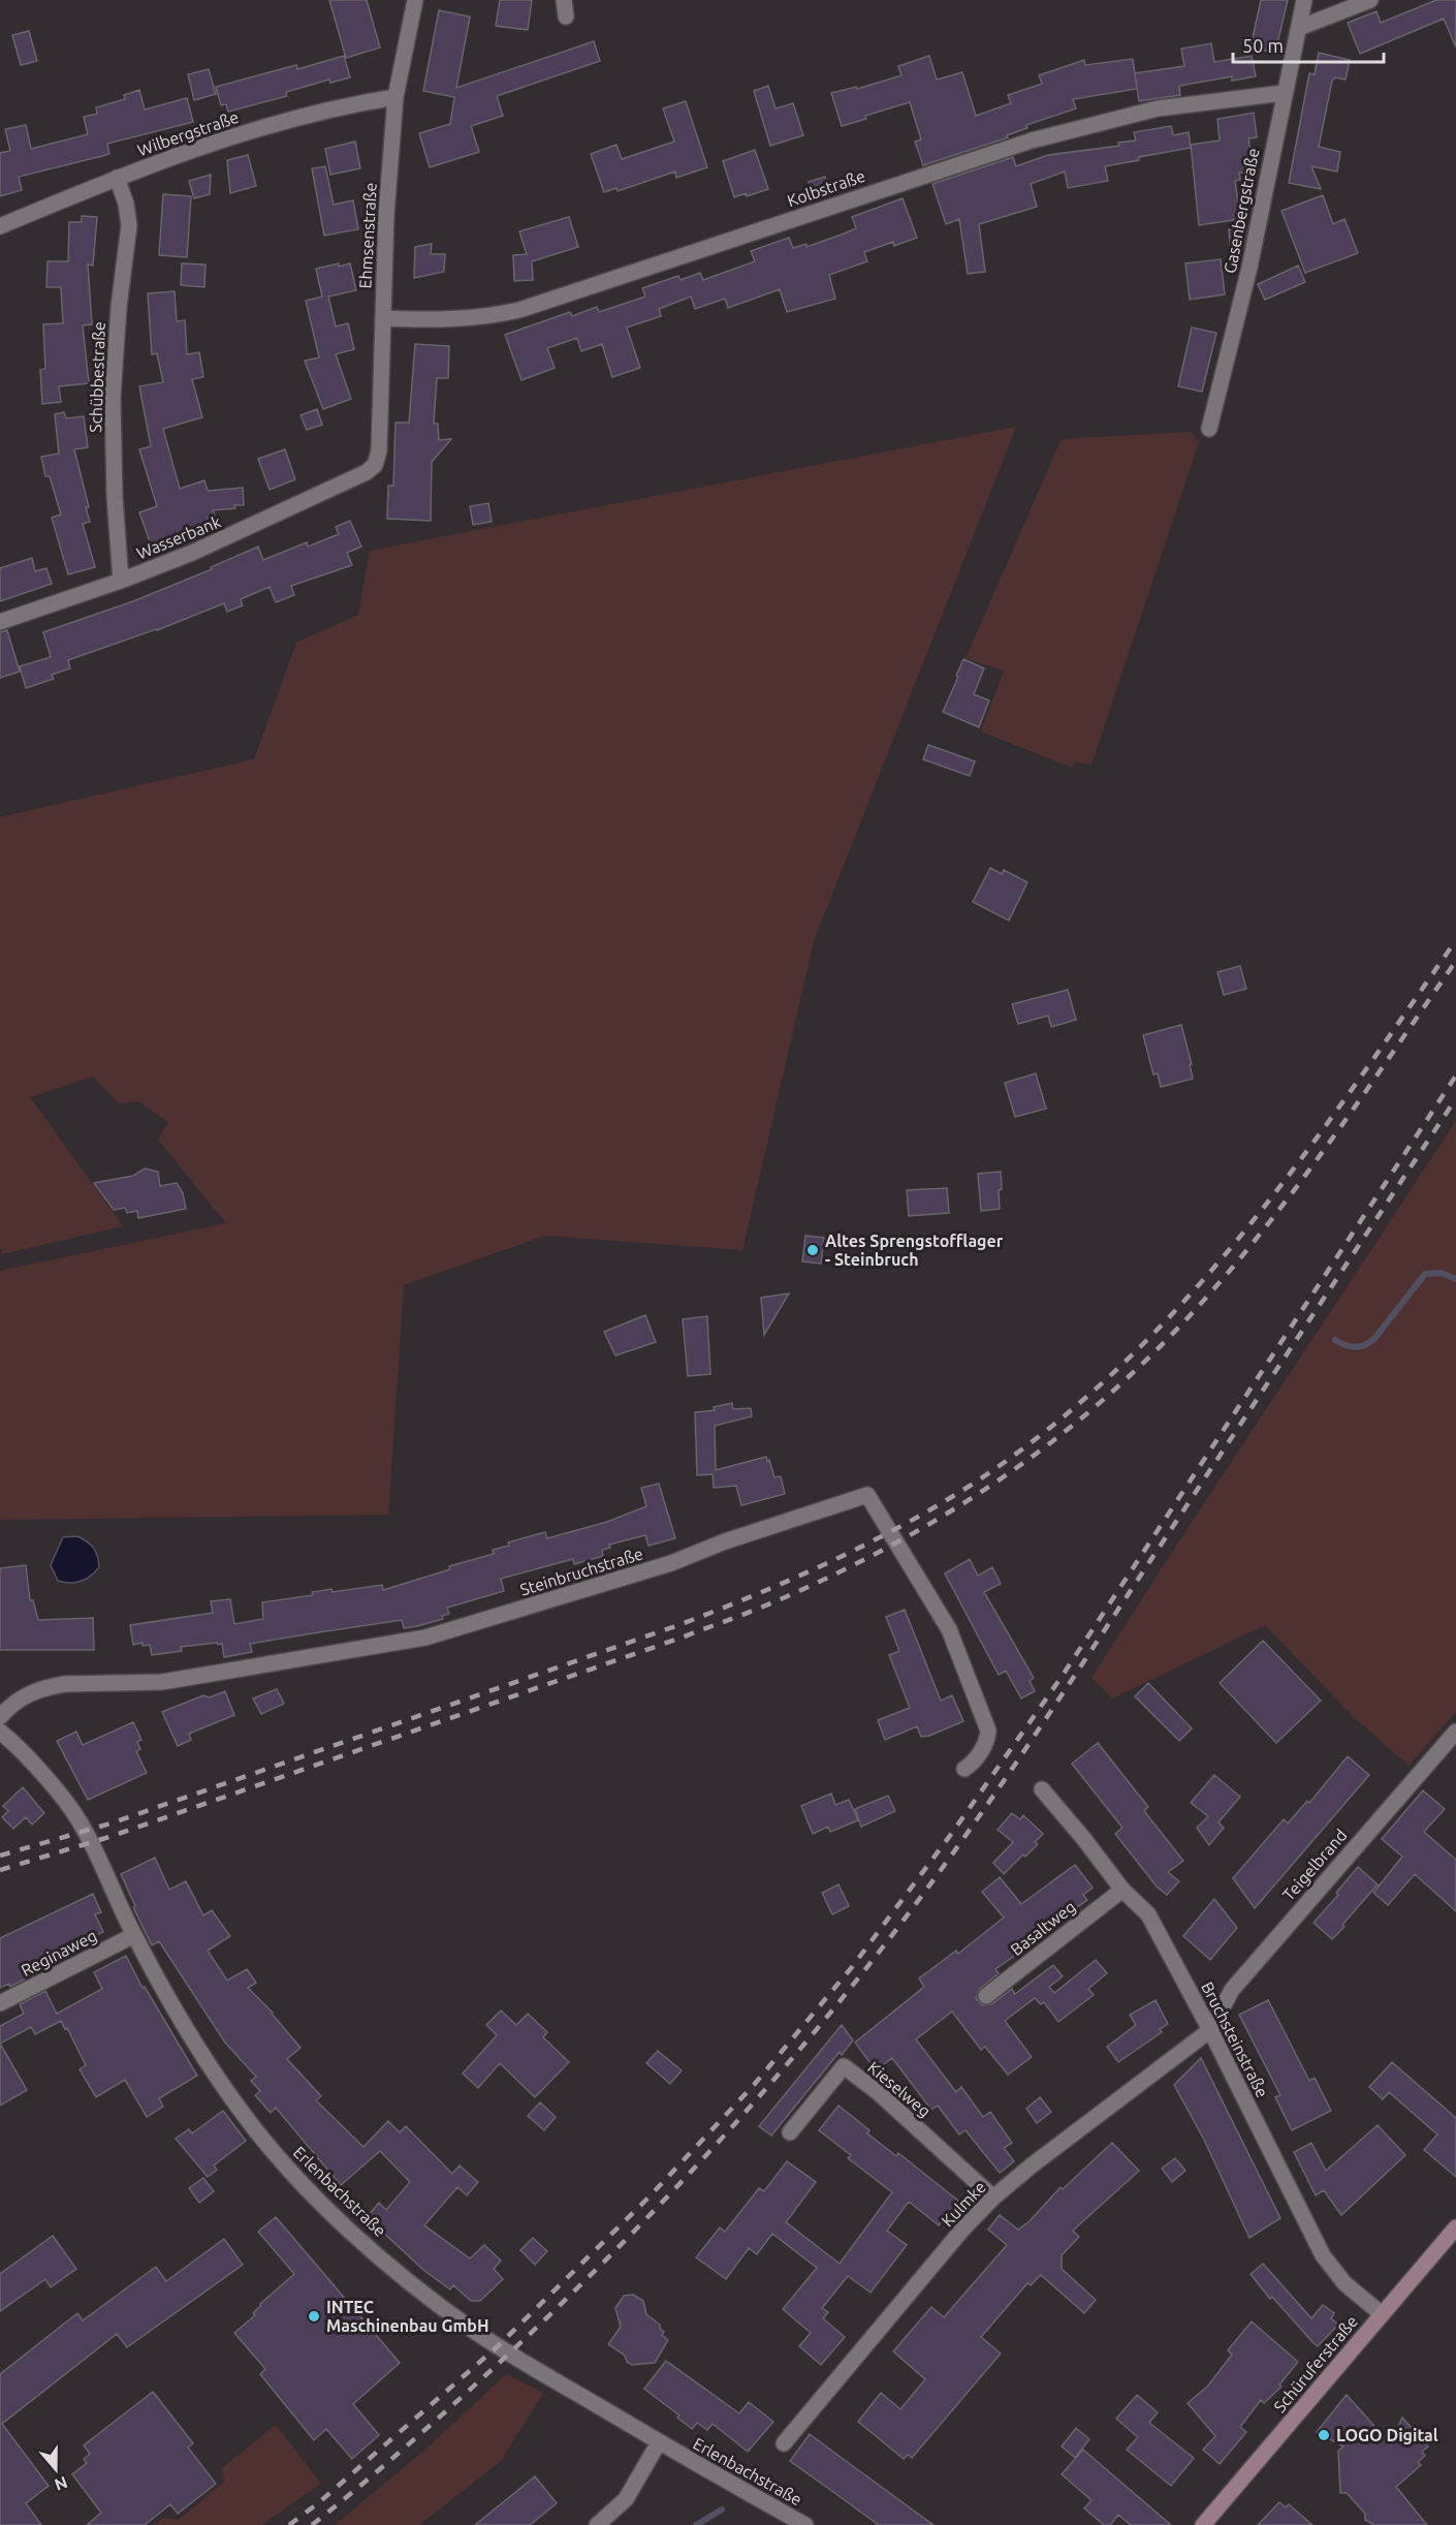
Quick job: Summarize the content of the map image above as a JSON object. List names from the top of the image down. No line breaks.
{"streets":{"main road":["Schüruferstraße"],"street":["Wilbergstraße","Kolbstraße","Gasenbergstraße","Ehmsenstraße","Schübbestraße","Wasserbank","Steinbruchstraße","Teigelbrand","Basaltweg","Reginaweg","Bruchsteinstraße","Kieselweg","Erlenbachstraße","Kulmke"]},"crossings":[["Wilbergstraße","Ehmsenstraße"],["Wilbergstraße","Schübbestraße"],["Kolbstraße","Gasenbergstraße"],["Kolbstraße","Ehmsenstraße"],["Ehmsenstraße","Wasserbank"],["Schübbestraße","Wasserbank"],["Teigelbrand","Bruchsteinstraße"],["Teigelbrand","Kulmke"],["Basaltweg","Bruchsteinstraße"],["Reginaweg","Erlenbachstraße"],["Bruchsteinstraße","Kulmke"],["Bruchsteinstraße","Schüruferstraße"],["Kieselweg","Kulmke"]],"places":["Altes Sprengstofflager - Steinbruch","INTEC Maschinenbau GmbH","LOGO Digital"],"scale_bar":"50 m","north":"bottom"}
